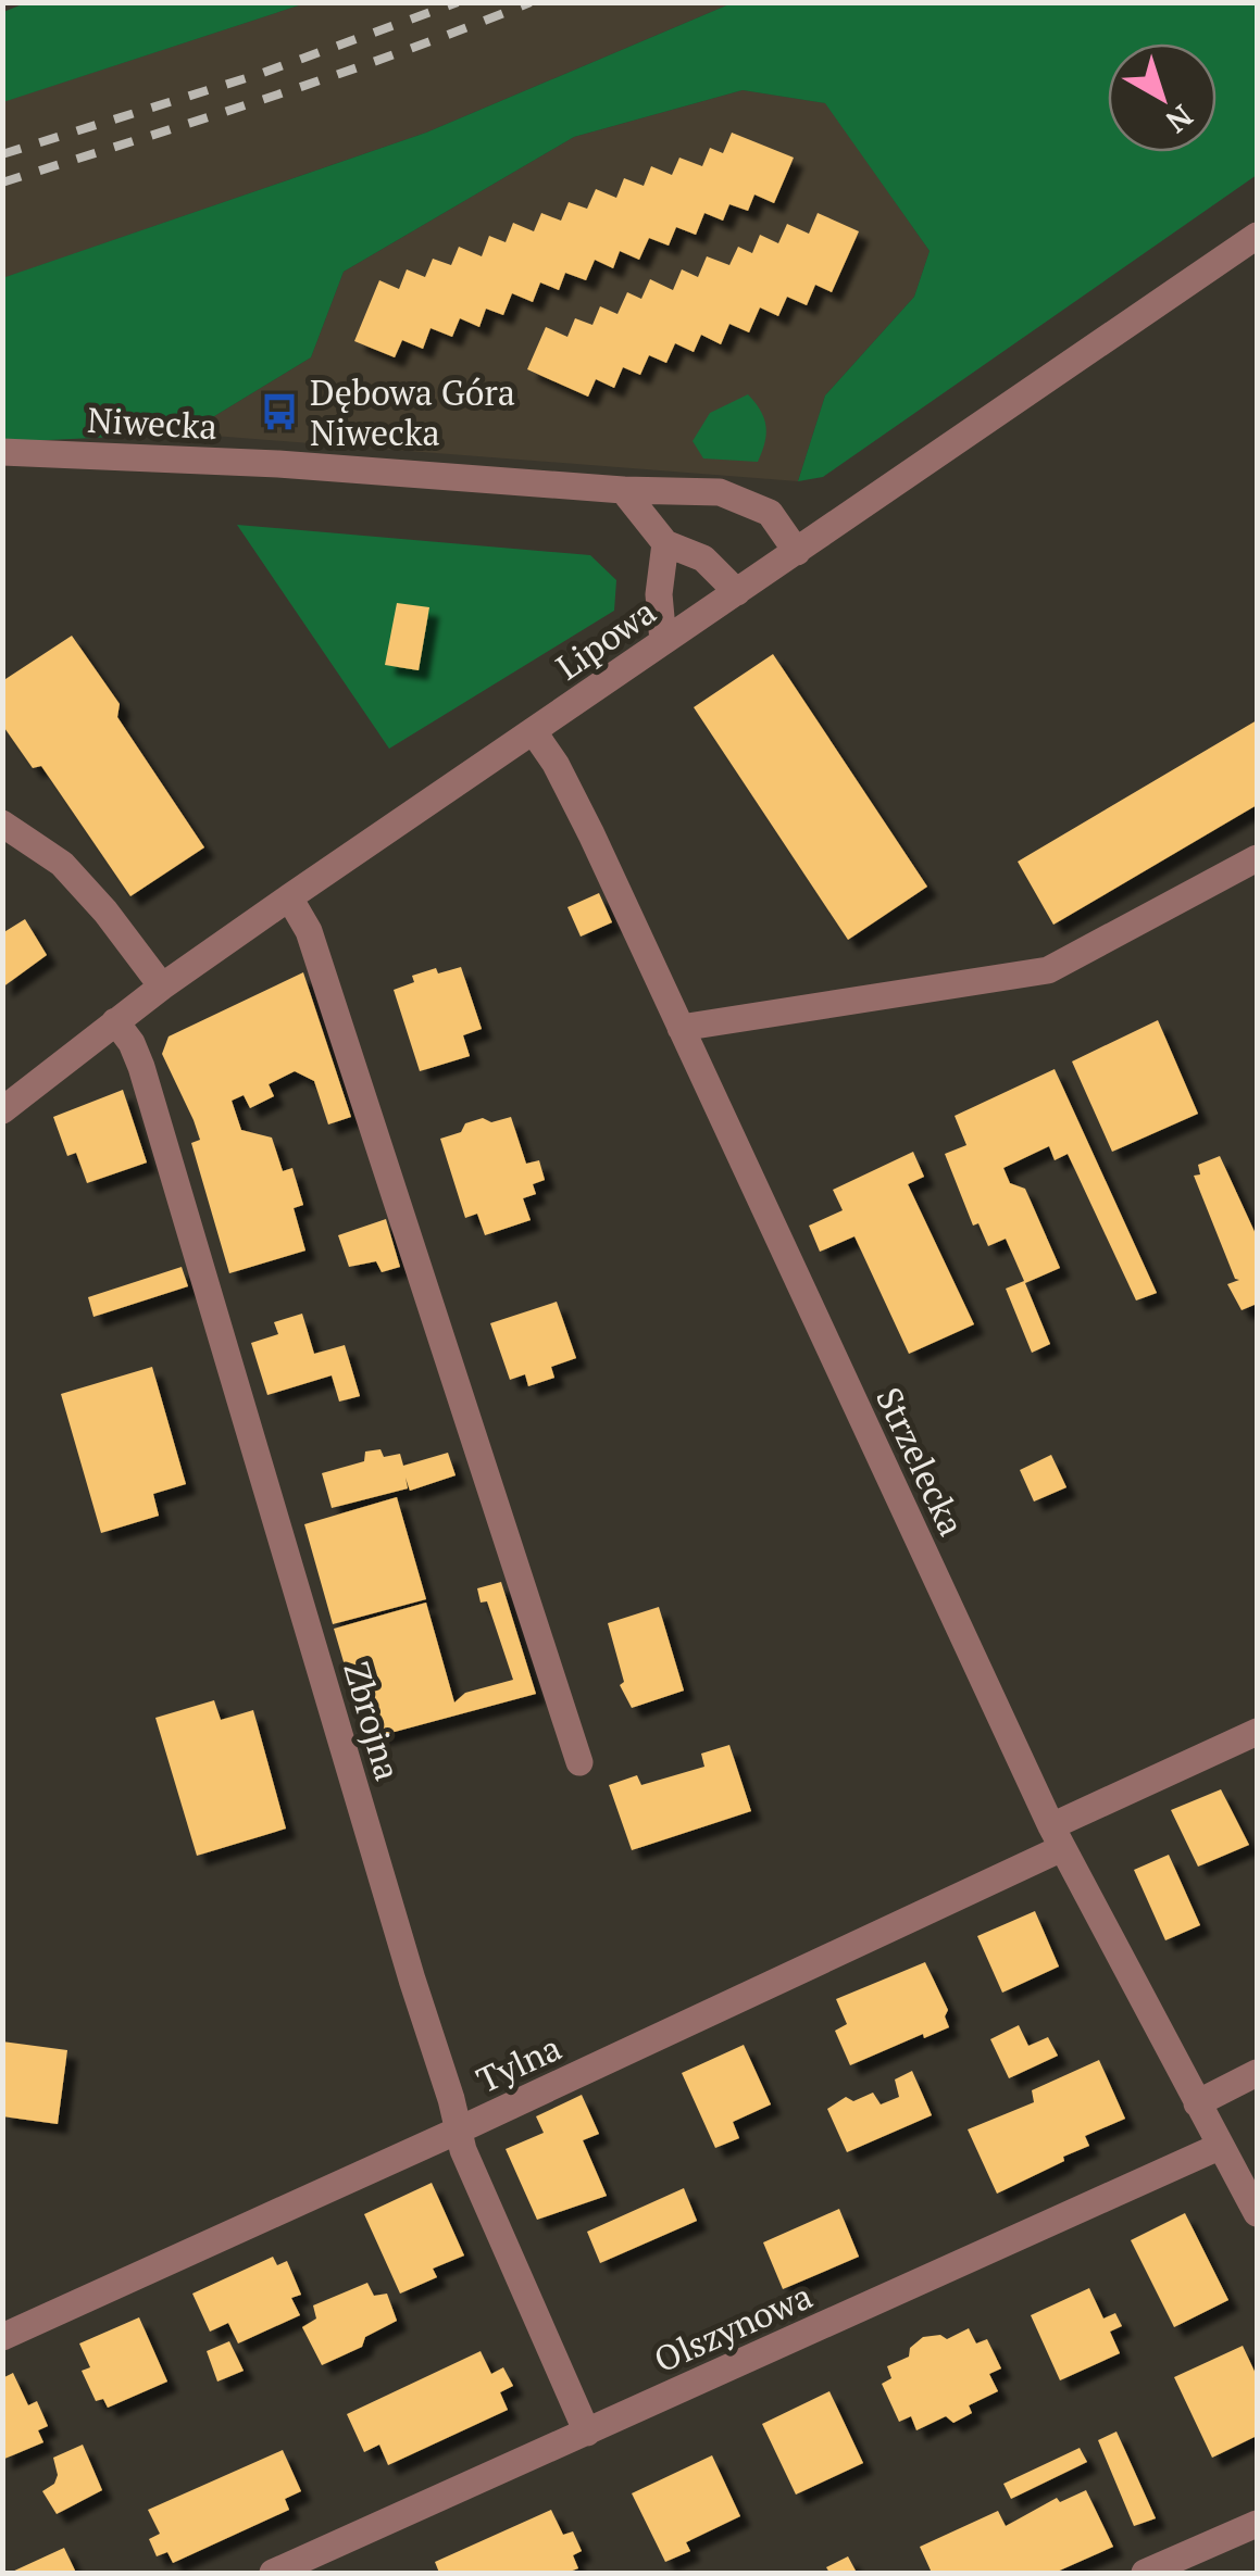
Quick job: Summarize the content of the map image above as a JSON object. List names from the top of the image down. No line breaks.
{"streets":{"street":["Niwecka","Lipowa","Strzelecka","Zbrojna","Tylna","Olszynowa"]},"crossings":[["Niwecka","Lipowa"],["Lipowa","Strzelecka"],["Lipowa","Zbrojna"],["Strzelecka","Tylna"],["Strzelecka","Olszynowa"],["Zbrojna","Tylna"],["Zbrojna","Olszynowa"]],"places":{"bus stop":["Dębowa Góra Niwecka"]},"north":"bottom right"}
